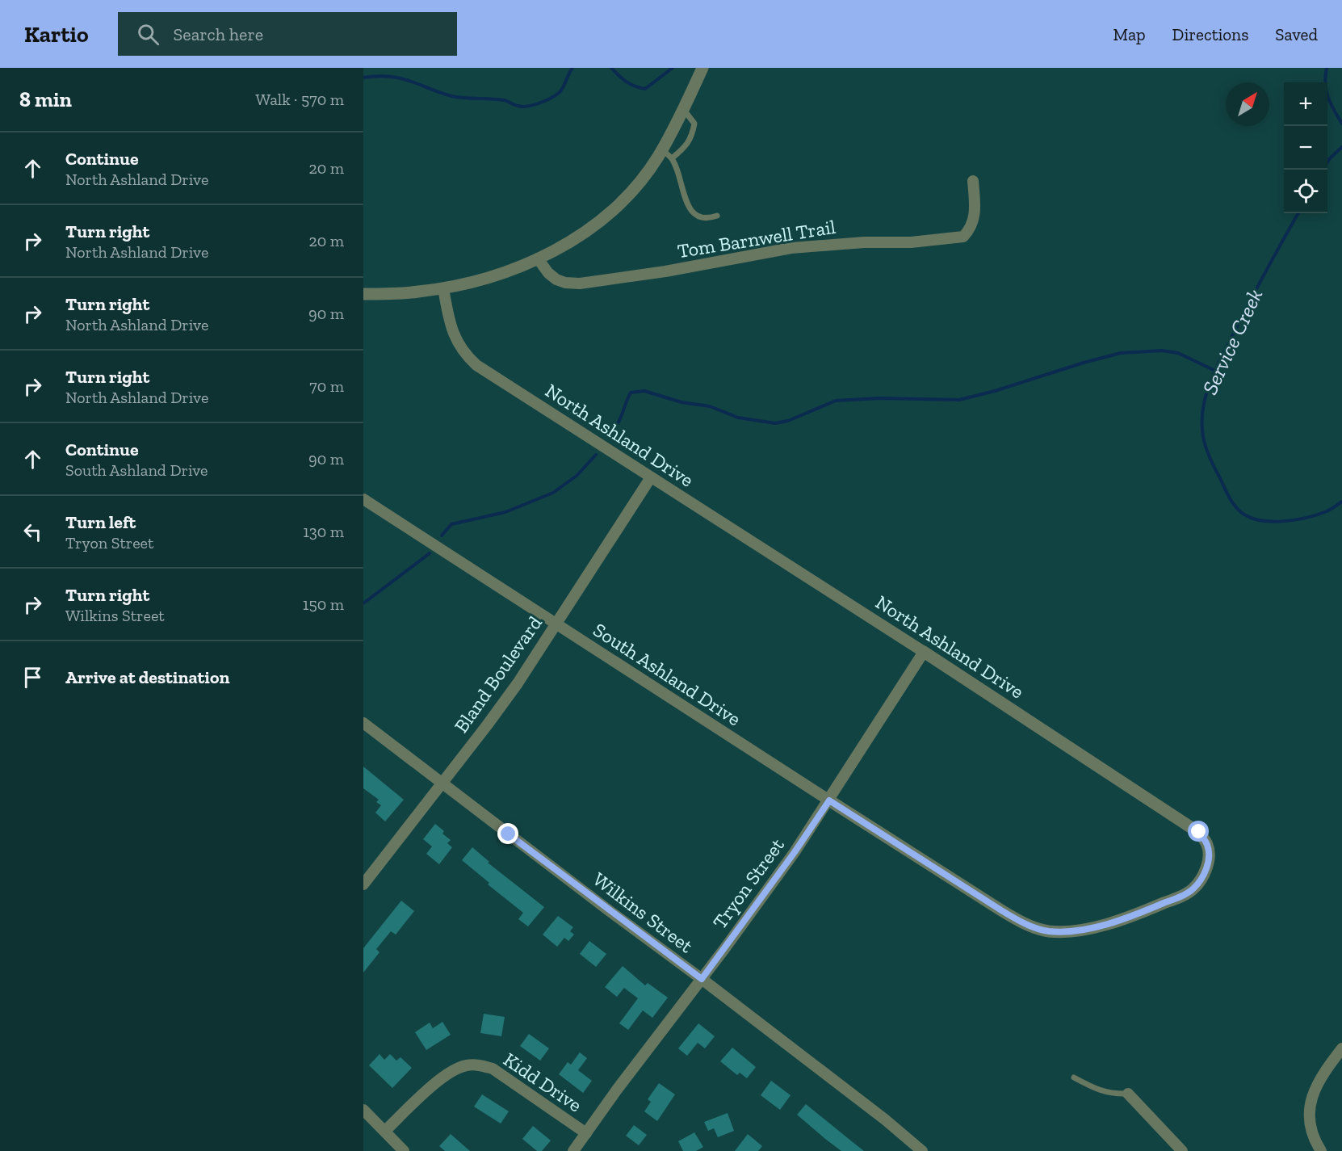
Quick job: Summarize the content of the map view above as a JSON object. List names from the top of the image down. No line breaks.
{"streets":{"street":["Tom Barnwell Trail","North Ashland Drive","Bland Boulevard","South Ashland Drive","Tryon Street","Wilkins Street","Kidd Drive"]},"crossings":[["North Ashland Drive","Bland Boulevard"],["North Ashland Drive","South Ashland Drive"],["North Ashland Drive","Tryon Street"],["Bland Boulevard","South Ashland Drive"],["Bland Boulevard","Wilkins Street"],["South Ashland Drive","Tryon Street"],["Tryon Street","Wilkins Street"],["Tryon Street","Kidd Drive"]],"water":["Service Creek"],"north":"top right","page":{"header":"Kartio","search":"Search here","nav":["Map","Directions","Saved"],"heading":["8 min","Walk · 570 m"],"map_buttons":["+","−"],"list":[["Continue","North Ashland Drive","20 m"],["Turn right","North Ashland Drive","20 m"],["Turn right","North Ashland Drive","90 m"],["Turn right","North Ashland Drive","70 m"],["Continue","South Ashland Drive","90 m"],["Turn left","Tryon Street","130 m"],["Turn right","Wilkins Street","150 m"],"Arrive at destination"]}}
